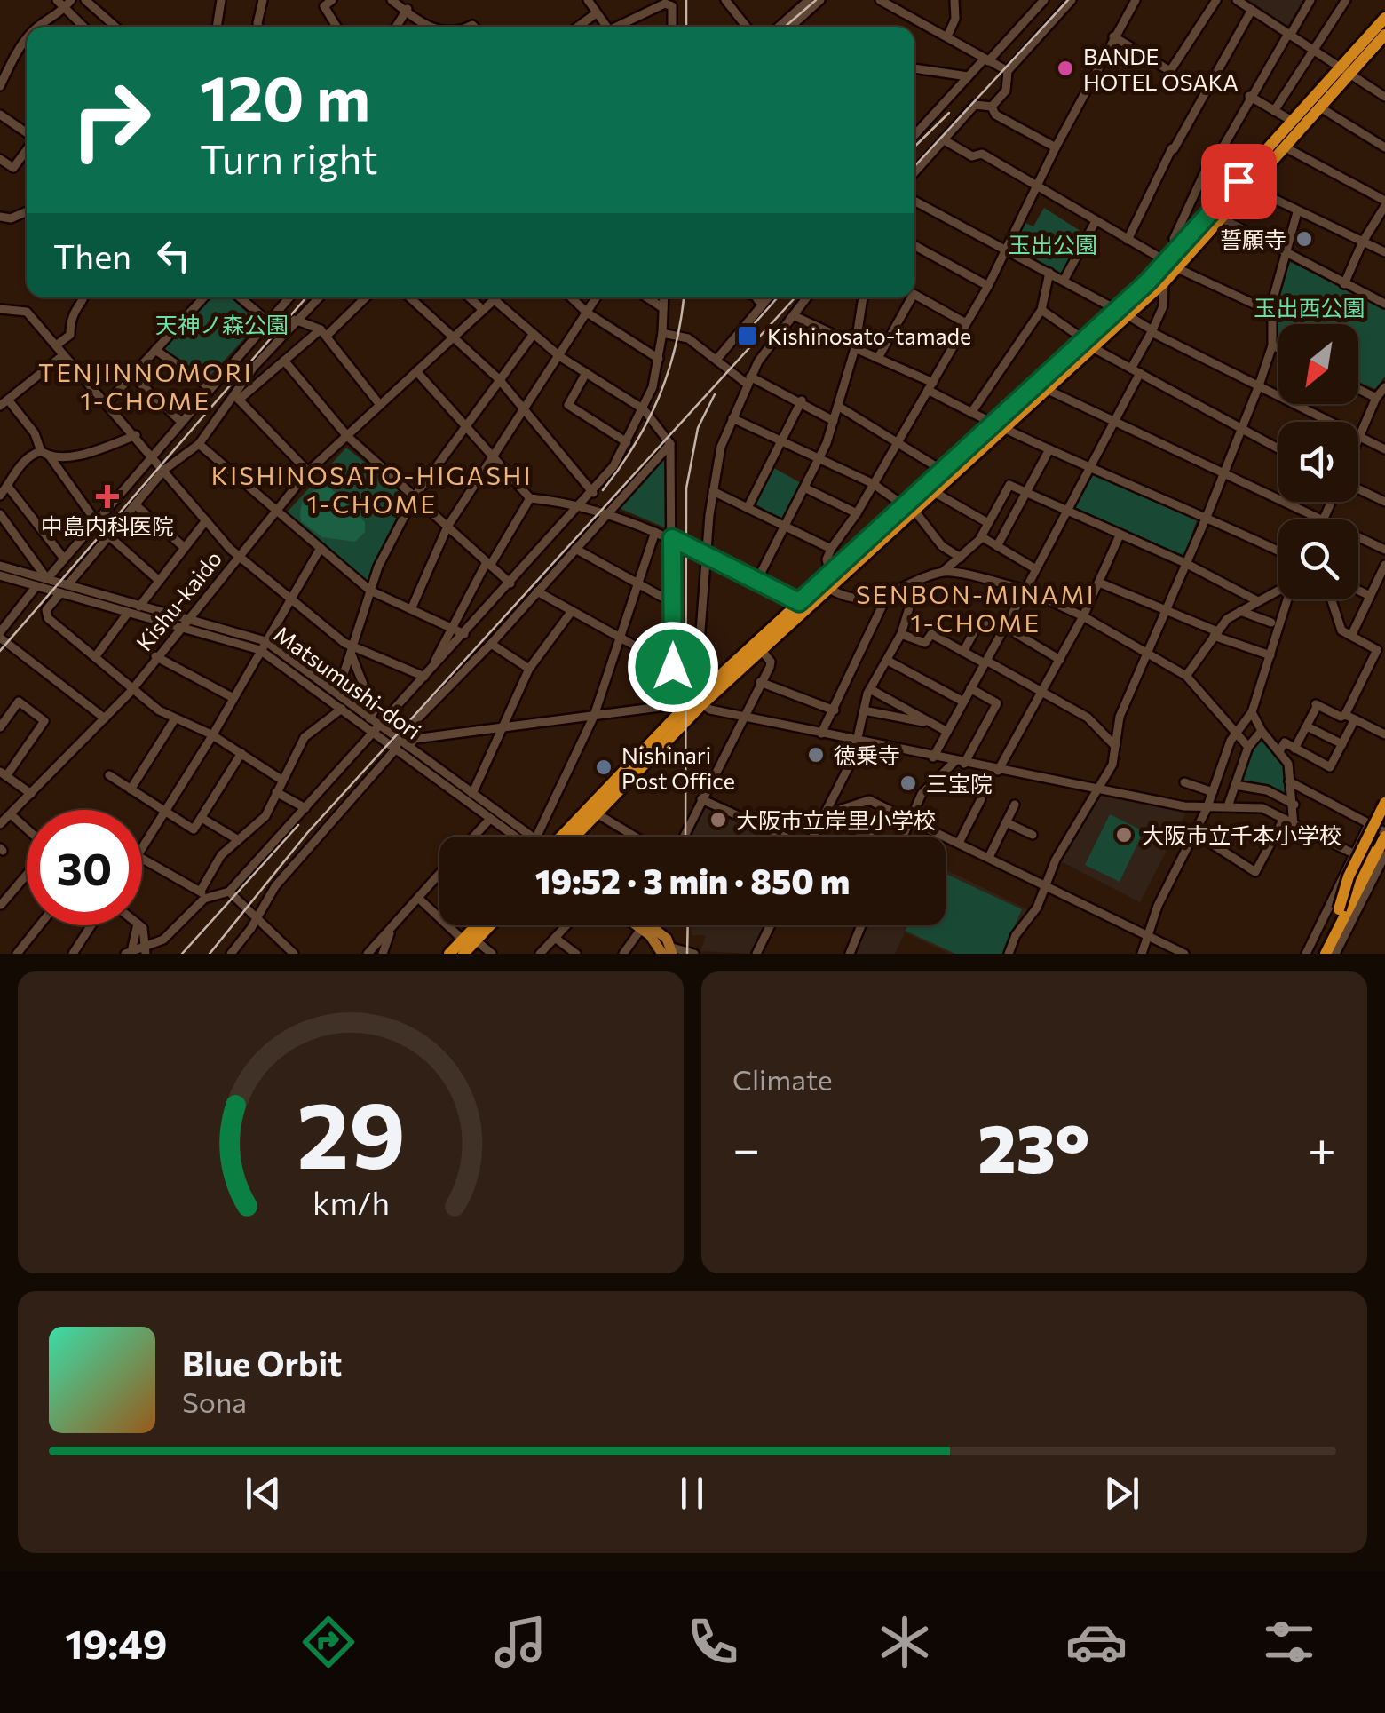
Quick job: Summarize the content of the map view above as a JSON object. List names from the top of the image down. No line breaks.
{"streets":{"street":["Kishu-kaido","Matsumushi-dori"]},"crossings":[["Kishu-kaido","Matsumushi-dori"]],"districts":["TENJINNOMORI 1-CHOME","KISHINOSATO-HIGASHI 1-CHOME","SENBON-MINAMI 1-CHOME"],"parks":["玉出公園","玉出西公園","天神ノ森公園"],"places":{"other":["BANDE HOTEL OSAKA","誓願寺","徳乗寺","Nishinari Post Office","三宝院","大阪市立岸里小学校","大阪市立千本小学校"],"transit":["Kishinosato-tamade"],"health":["中島内科医院"]},"north":"bottom left","page":{"turn":["120 m","Turn right"],"then":"Then","limit":"30","trip":"19:52 · 3 min · 850 m","tile":"Climate","heat":["−","23°","+"],"song":["Blue Orbit","Sona"],"tabs":"19:49","gauge":["29","km/h"]}}
